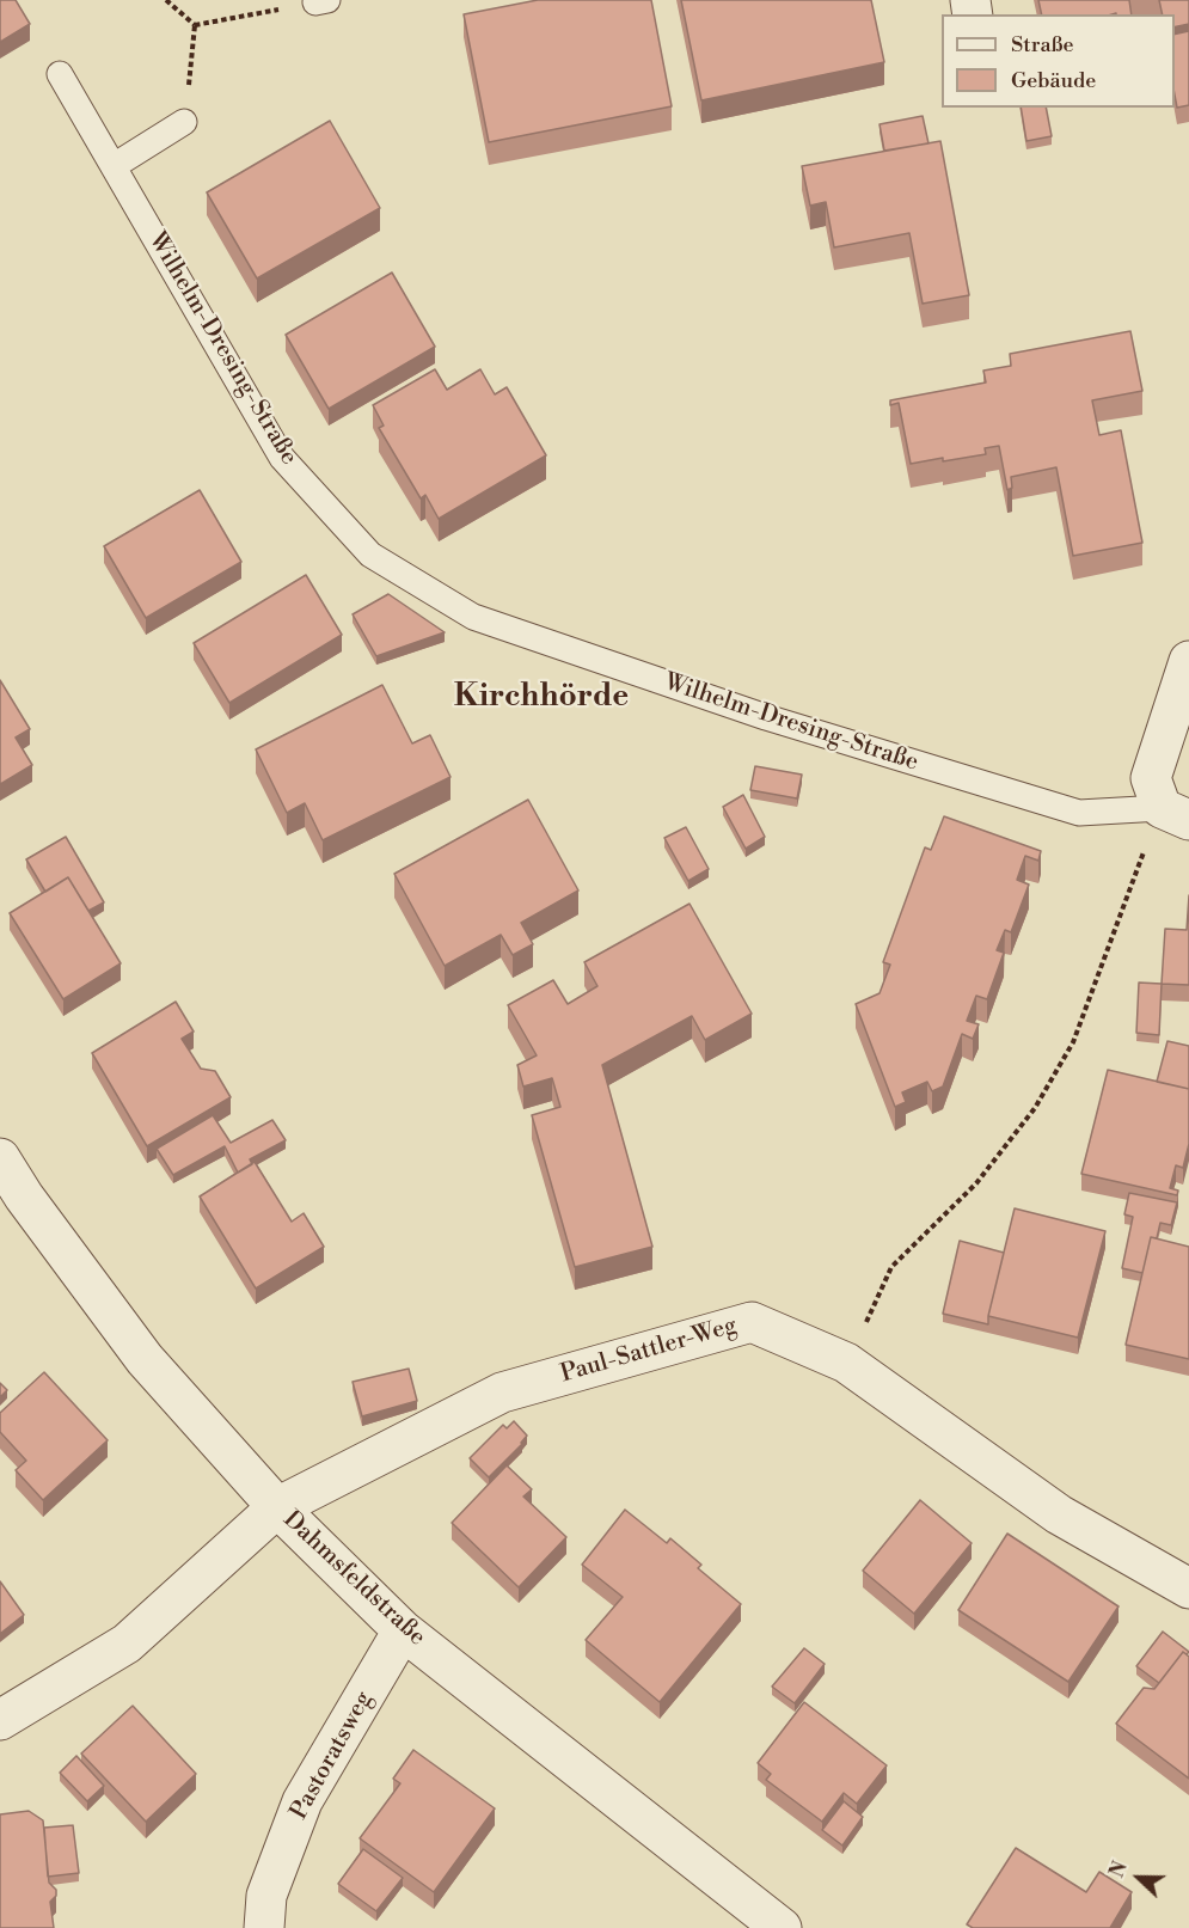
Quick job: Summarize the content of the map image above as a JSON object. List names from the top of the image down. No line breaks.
{"streets":{"street":["Paul-Sattler-Weg","Dahmsfeldstraße","Pastoratsweg"],"lane":["Wilhelm-Dresing-Straße"]},"crossings":[["Paul-Sattler-Weg","Dahmsfeldstraße"],["Dahmsfeldstraße","Pastoratsweg"]],"districts":["Kirchhörde"],"legend":["Straße","Gebäude"],"north":"left"}
